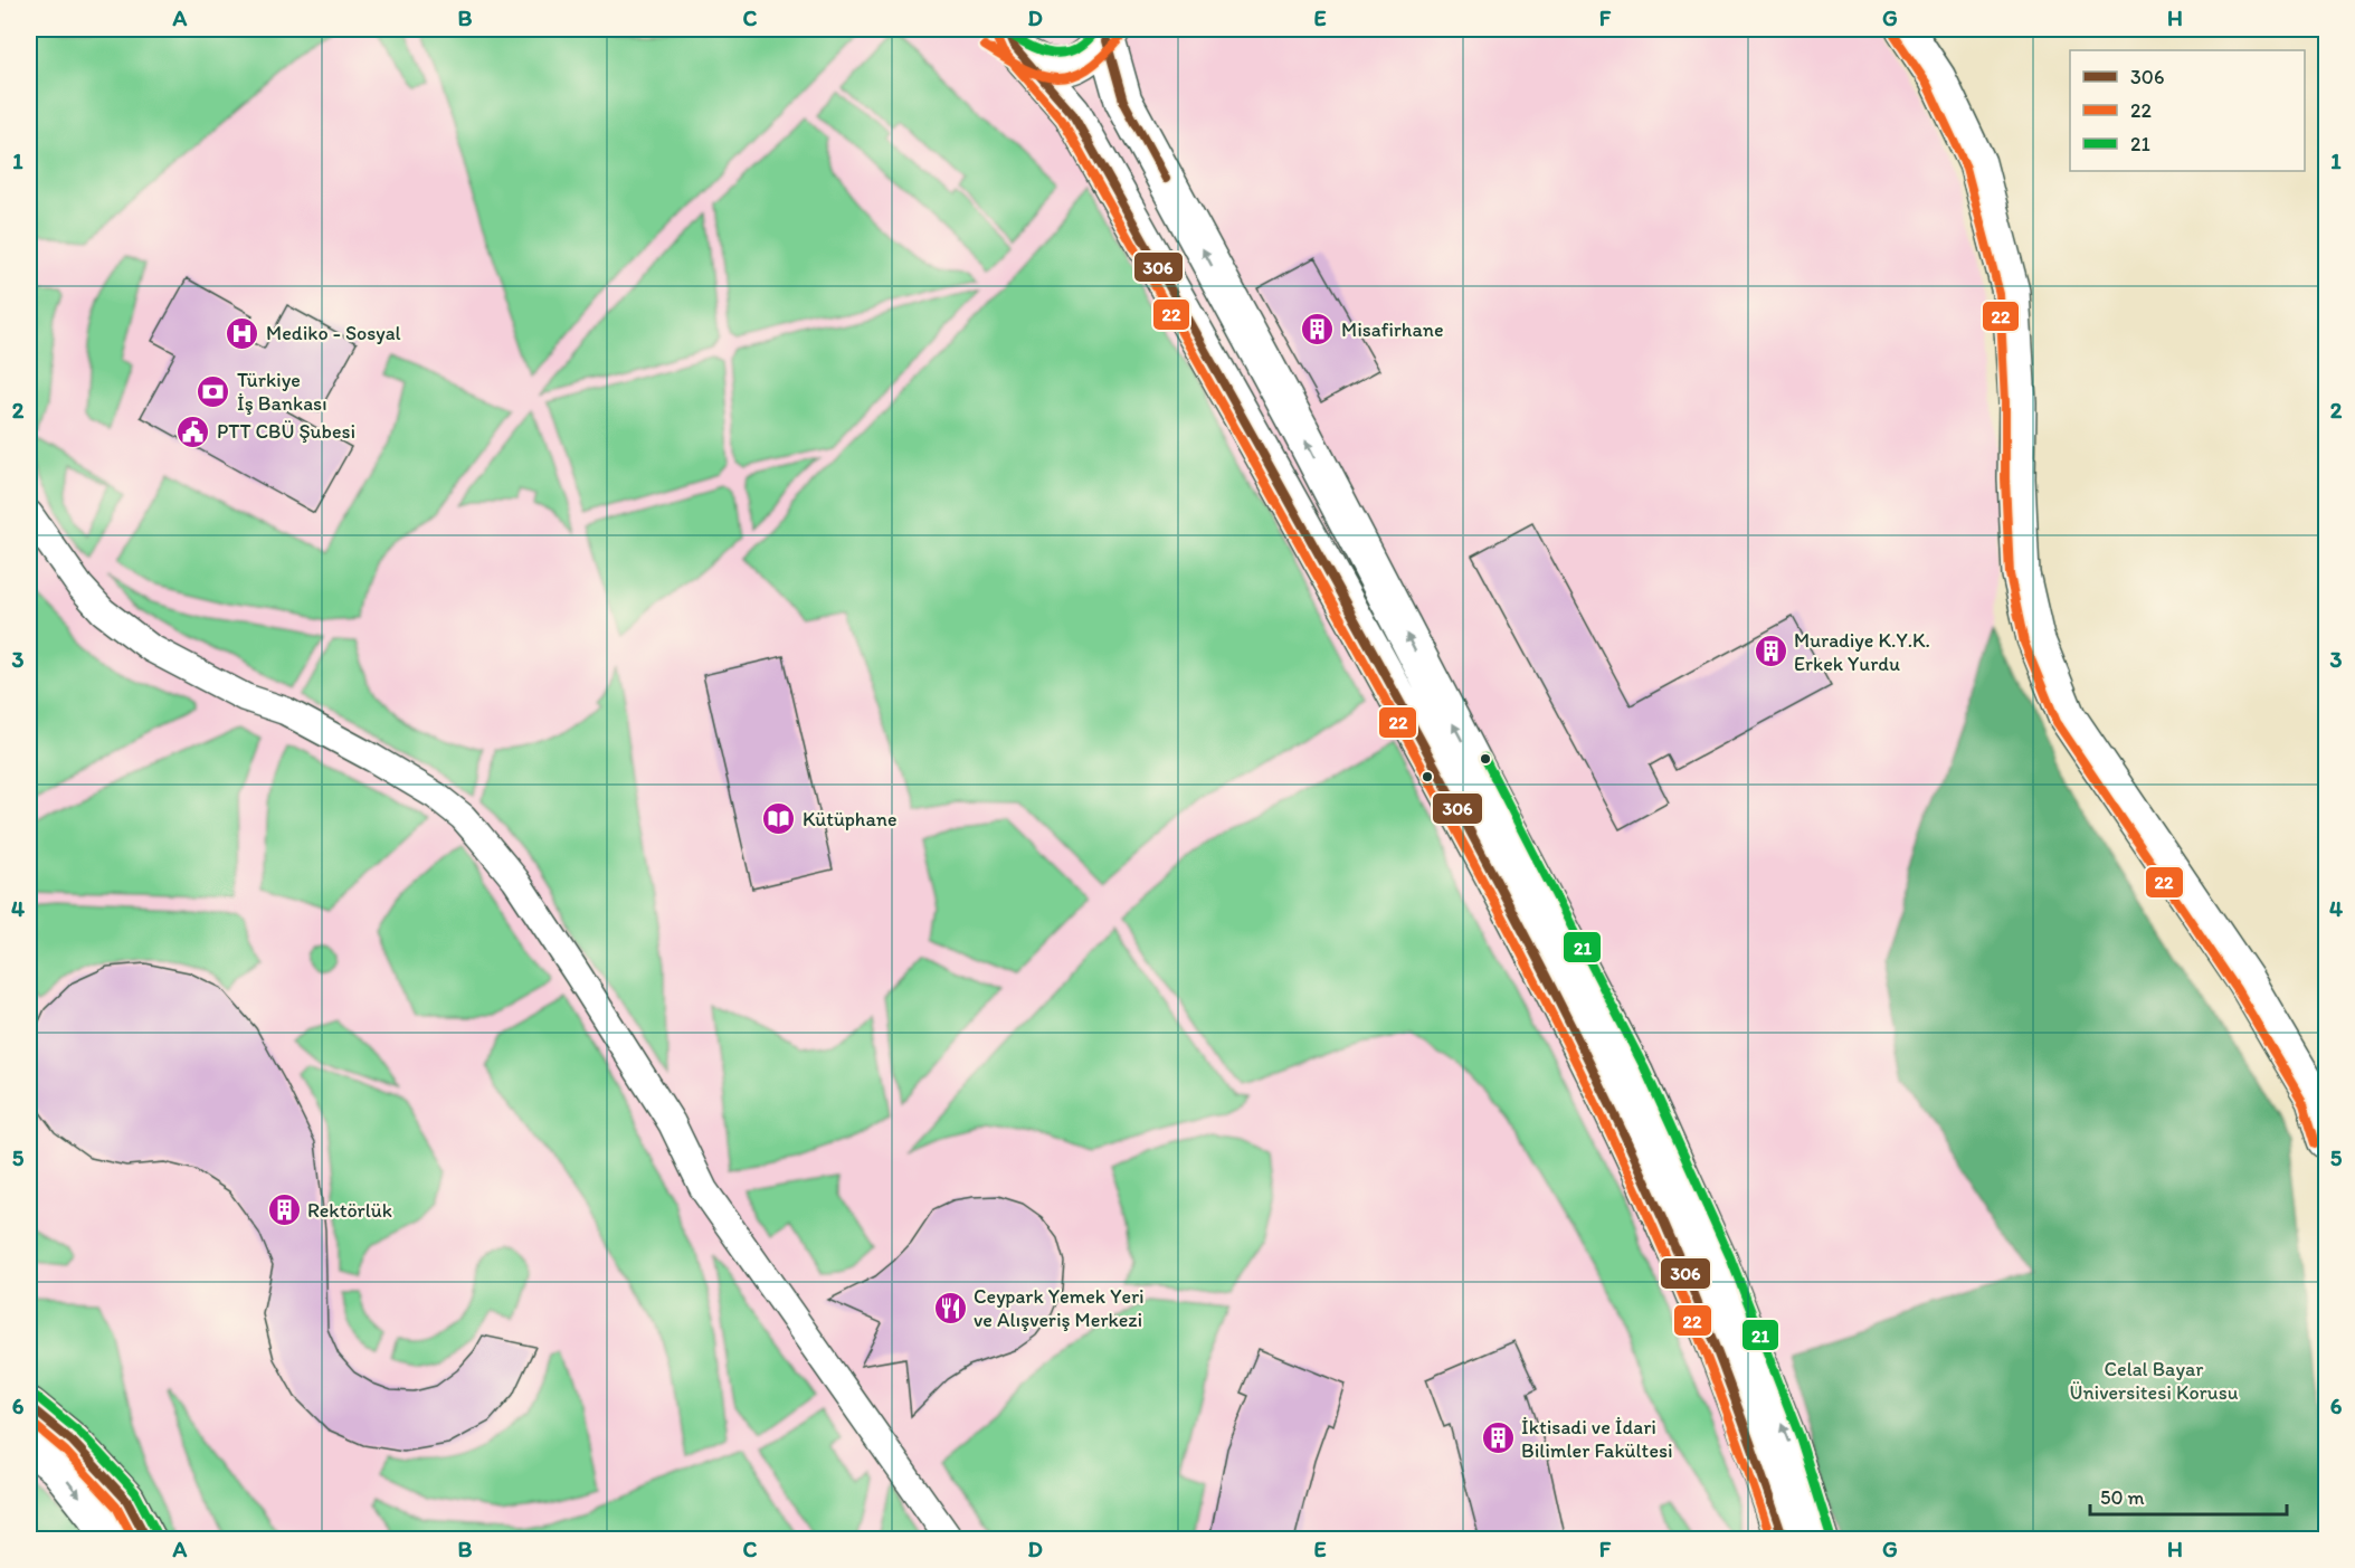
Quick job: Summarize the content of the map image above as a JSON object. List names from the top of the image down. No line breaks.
{"parks":["Celal Bayar Üniversitesi Korusu"],"places":{"building":["Misafirhane","Muradiye K.Y.K. Erkek Yurdu","Rektörlük","İktisadi ve İdari Bilimler Fakültesi"],"hospital":["Mediko - Sosyal"],"bank":["Türkiye İş Bankası"],"public building":["PTT CBÜ Şubesi"],"library":["Kütüphane"],"restaurant":["Ceypark Yemek Yeri ve Alışveriş Merkezi"]},"lines":["transit line 306","transit line 21","transit line 22"],"legend":["306","22","21"],"scale_bar":"50 m","grid":{"columns":["A","B","C","D","E","F","G","H"],"rows":["1","2","3","4","5","6"]}}
